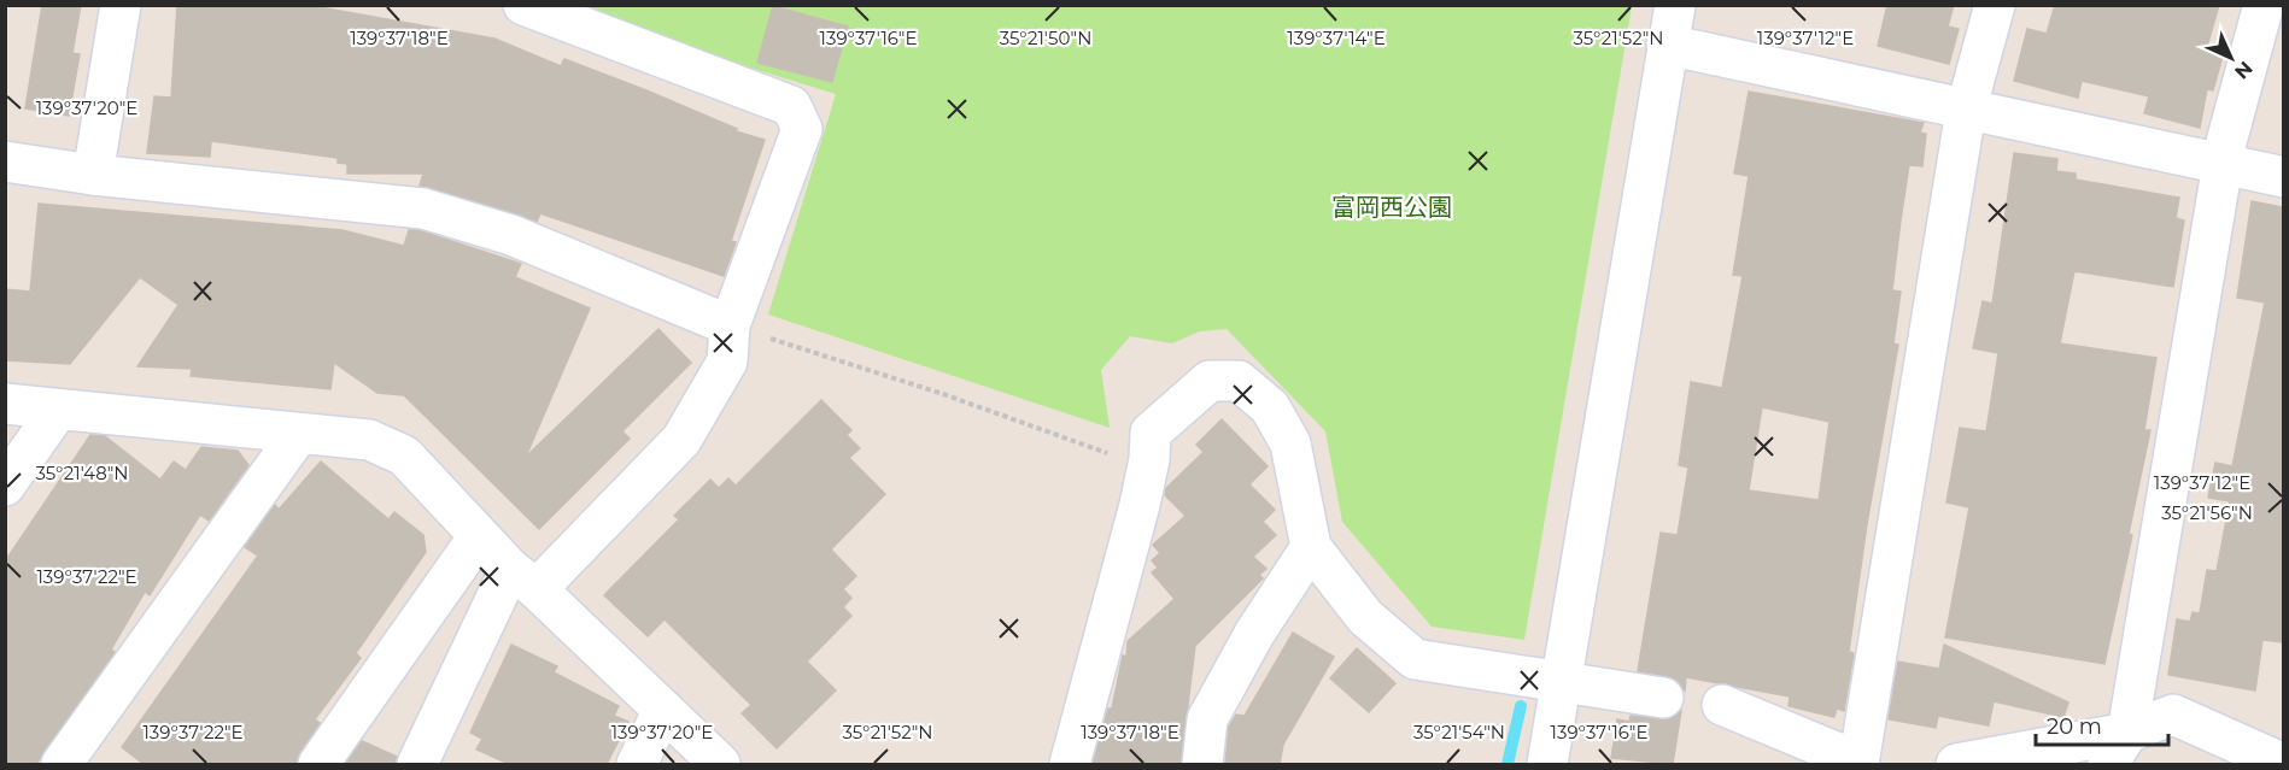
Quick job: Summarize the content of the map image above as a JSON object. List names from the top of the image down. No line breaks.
{"parks":["富岡西公園"],"scale_bar":"20 m","north":"bottom right","coordinates":["139°37'18\"E","139°37'16\"E","35°21'50\"N","139°37'14\"E","35°21'52\"N","139°37'12\"E","139°37'20\"E","35°21'48\"N","35°21'56\"N","139°37'22\"E","35°21'54\"N"]}
